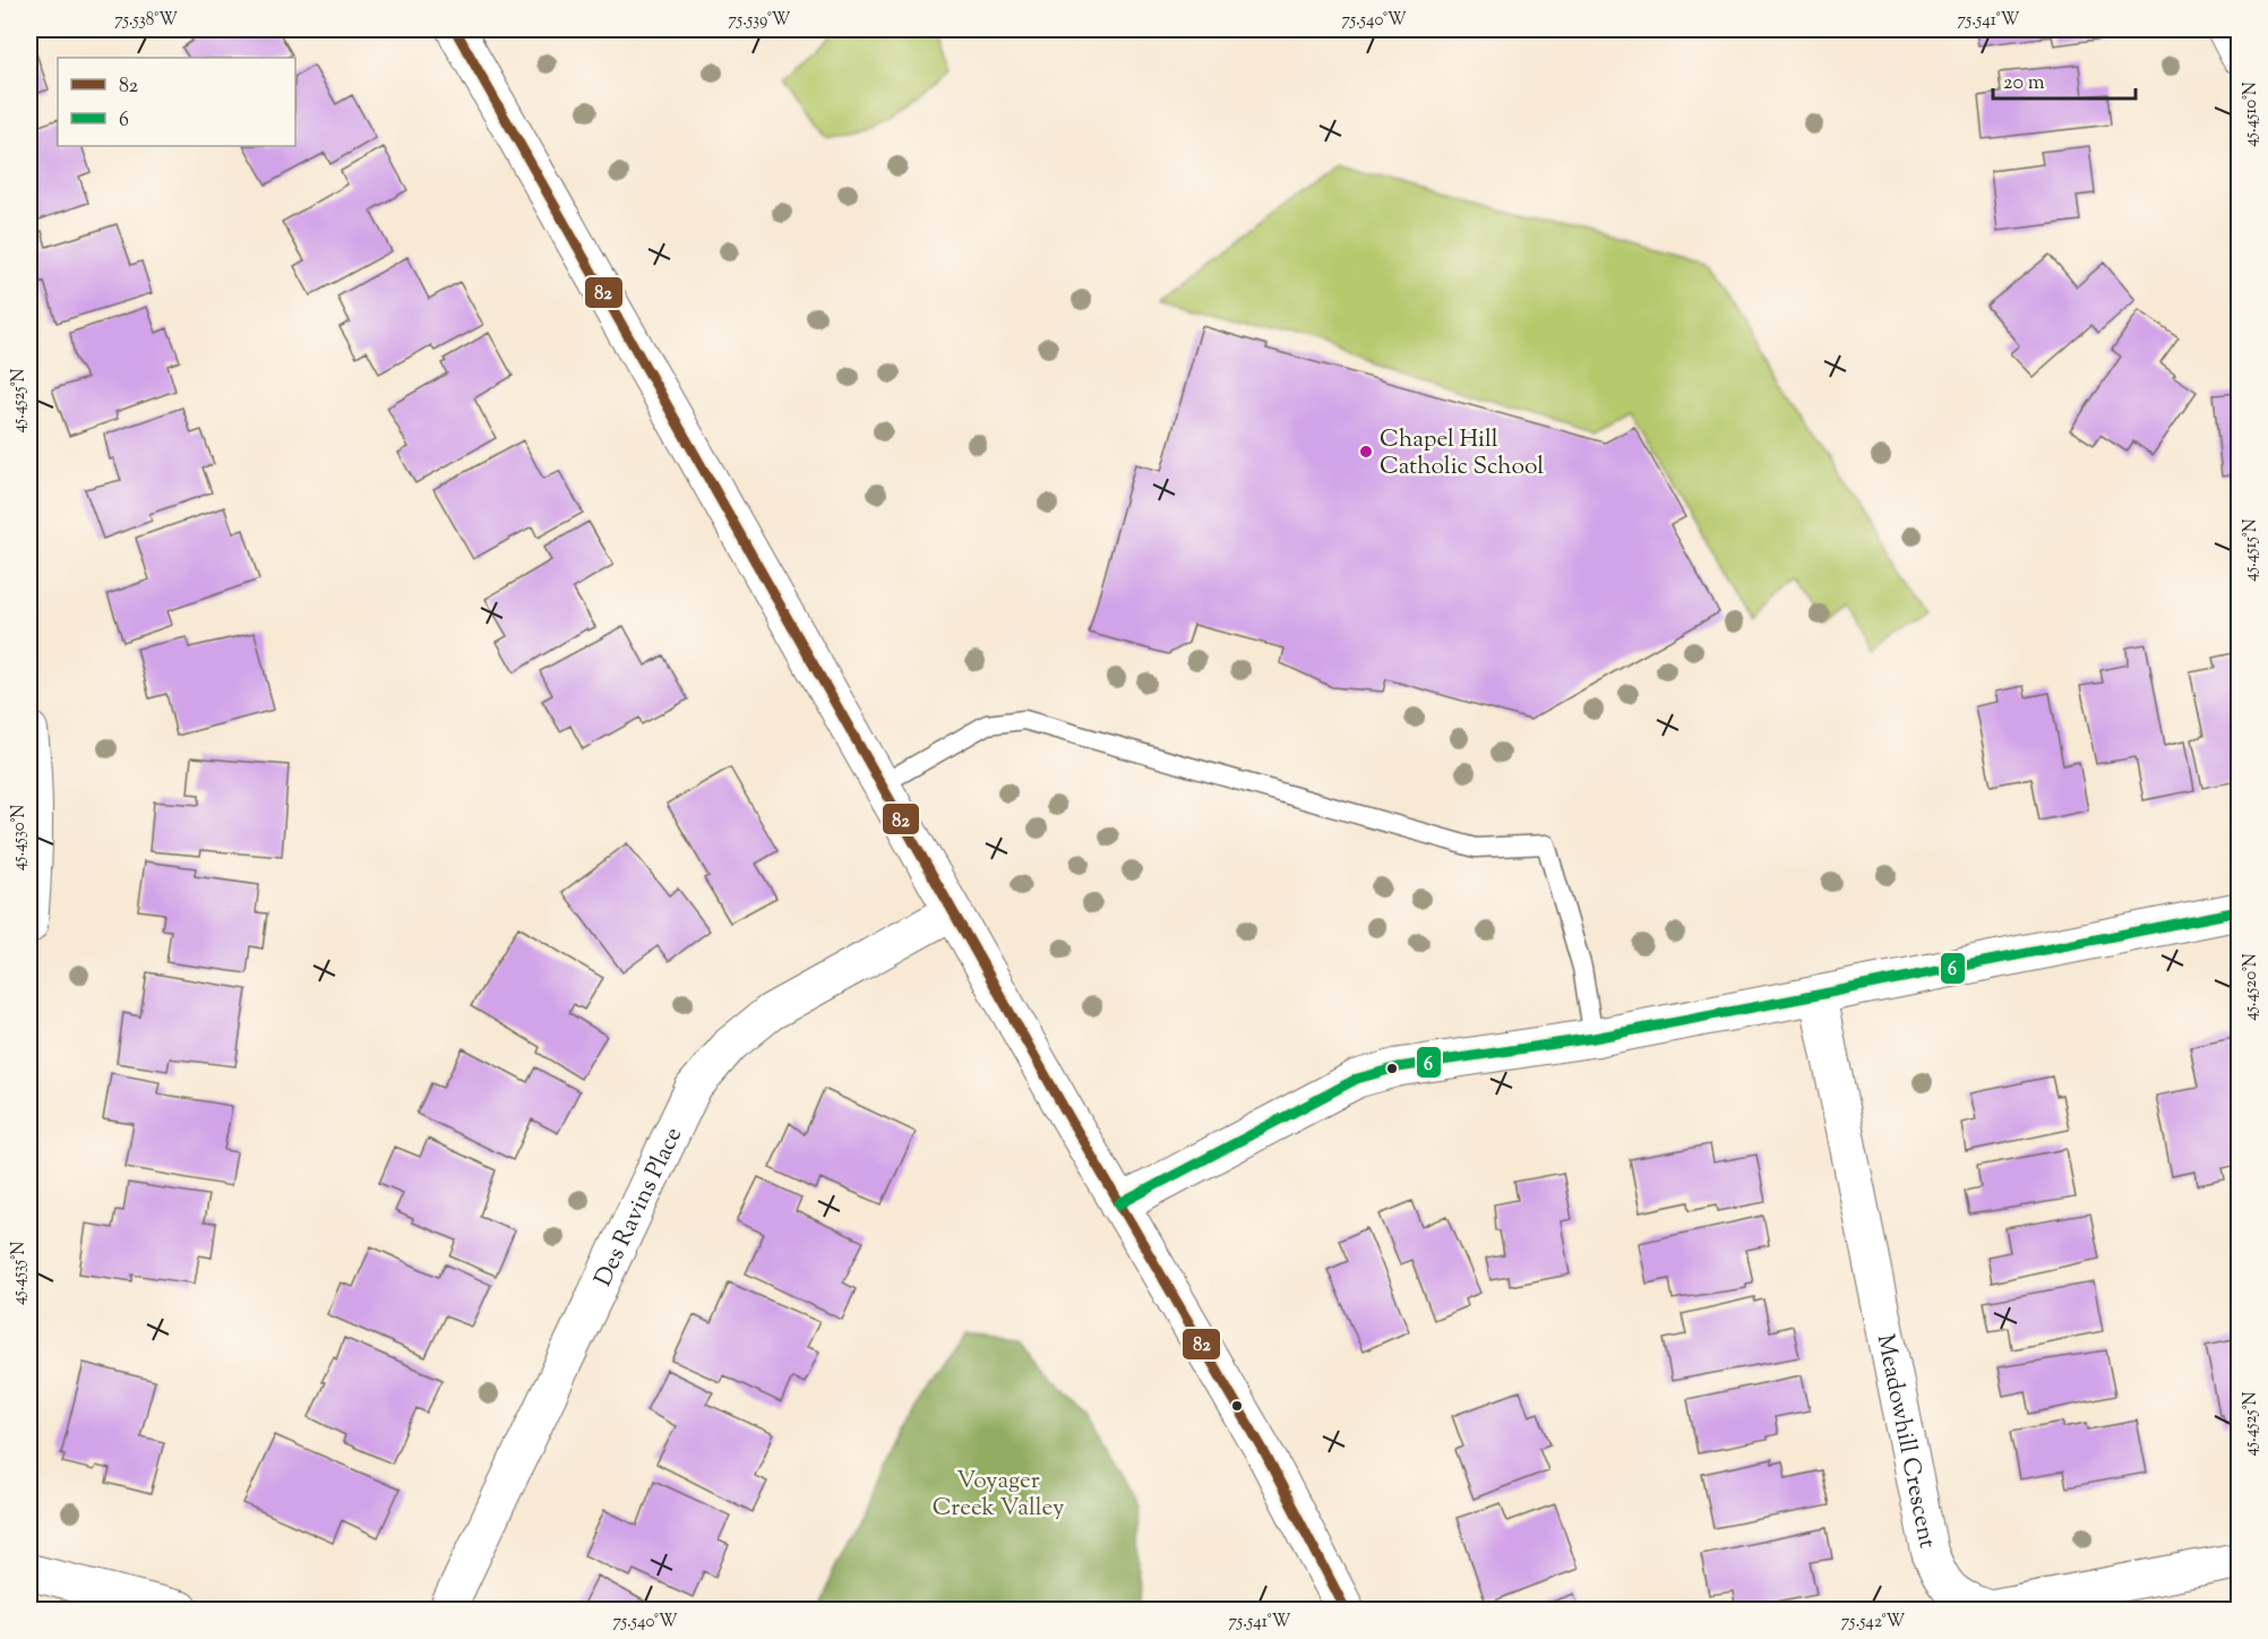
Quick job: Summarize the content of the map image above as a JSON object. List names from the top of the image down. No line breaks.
{"streets":{"street":["Des Ravins Place","Meadowhill Crescent"]},"parks":["Voyager Creek Valley"],"places":["Chapel Hill Catholic School"],"lines":["transit line 82","transit line 6"],"legend":["82","6"],"scale_bar":"20 m","coordinates":["75.538°W","75.539°W","75.540°W","75.541°W","45.4510°N","45.4525°N","45.4515°N","45.4530°N","45.4520°N","45.4535°N","75.542°W"]}
